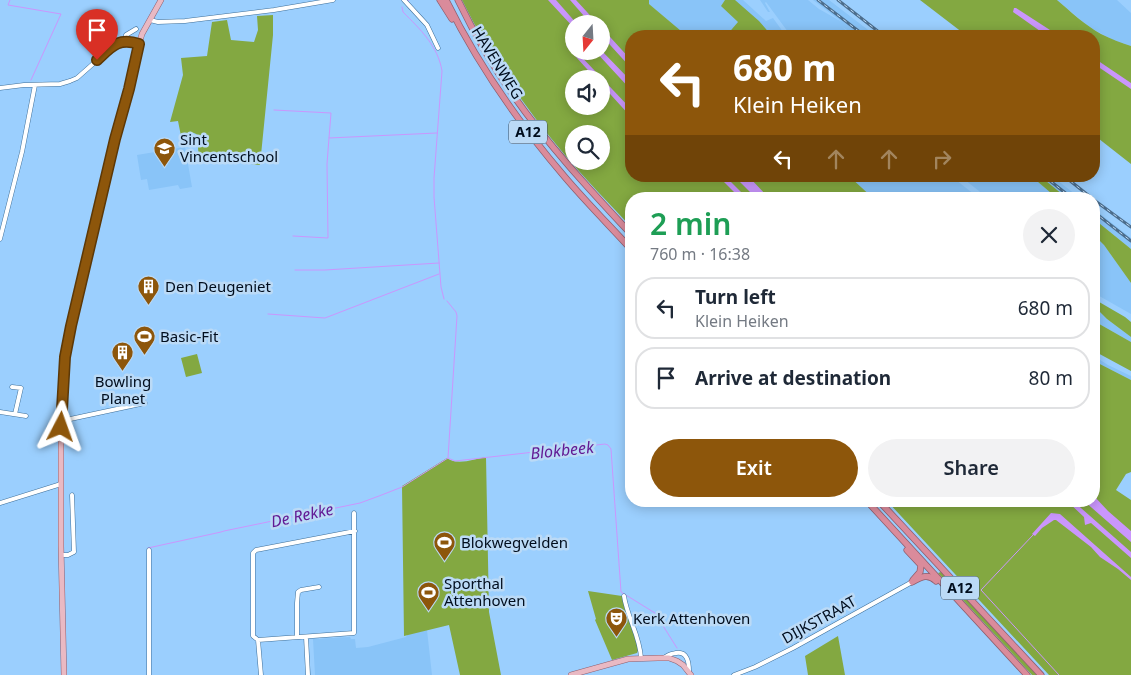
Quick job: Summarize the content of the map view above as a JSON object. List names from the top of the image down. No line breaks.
{"streets":{"highway":["HAVENWEG","A12"],"street":["DIJKSTRAAT"]},"water":["Blokbeek","De Rekke"],"places":{"school or university":["Sint Vincentschool"],"building":["Den Deugeniet","Bowling Planet"],"sports":["Basic-Fit","Blokwegvelden","Sporthal Attenhoven"],"theatre":["Kerk Attenhoven"]},"north":"bottom","page":{"turn":["680 m","Klein Heiken"],"heading":["2 min","760 m · 16:38"],"list":[{"name":"Turn left","note":"Klein Heiken","value":"680 m"},{"name":"Arrive at destination","value":"80 m"}],"buttons":["Exit","Share"]}}
